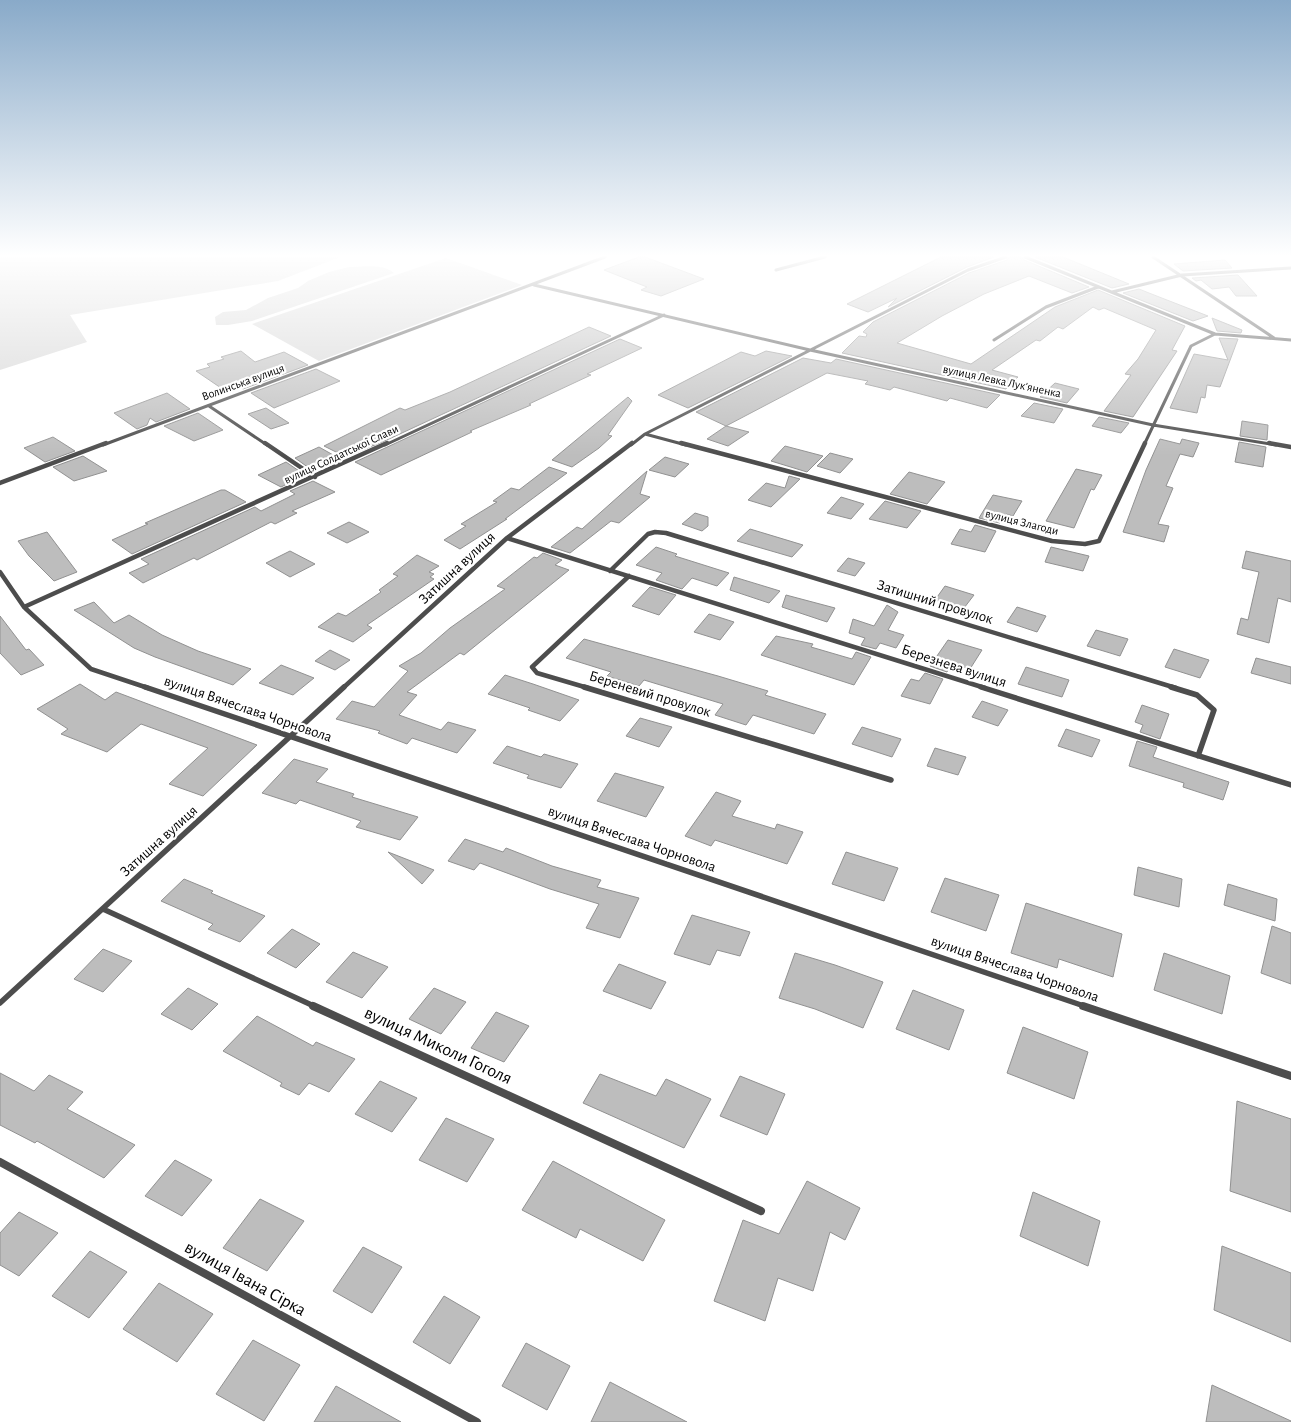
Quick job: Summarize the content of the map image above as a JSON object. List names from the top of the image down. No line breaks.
{"streets":{"street":["вулиця Левка Лукʼяненка","Волинська вулиця","вулиця Солдатської Слави","вулиця Злагоди","Затишна вулиця","Затишний провулок","Березнева вулиця","Береневий провулок","вулиця Вячеслава Чорновола","вулиця Миколи Гоголя","вулиця Івана Сірка"]},"crossings":[["вулиця Левка Лукʼяненка","вулиця Злагоди"],["вулиця Левка Лукʼяненка","Затишна вулиця"],["вулиця Солдатської Слави","вулиця Вячеслава Чорновола"],["вулиця Злагоди","Затишна вулиця"],["Затишна вулиця","Березнева вулиця"],["Затишна вулиця","вулиця Вячеслава Чорновола"],["Затишна вулиця","вулиця Миколи Гоголя"],["Затишний провулок","Березнева вулиця"],["Березнева вулиця","Береневий провулок"]]}
